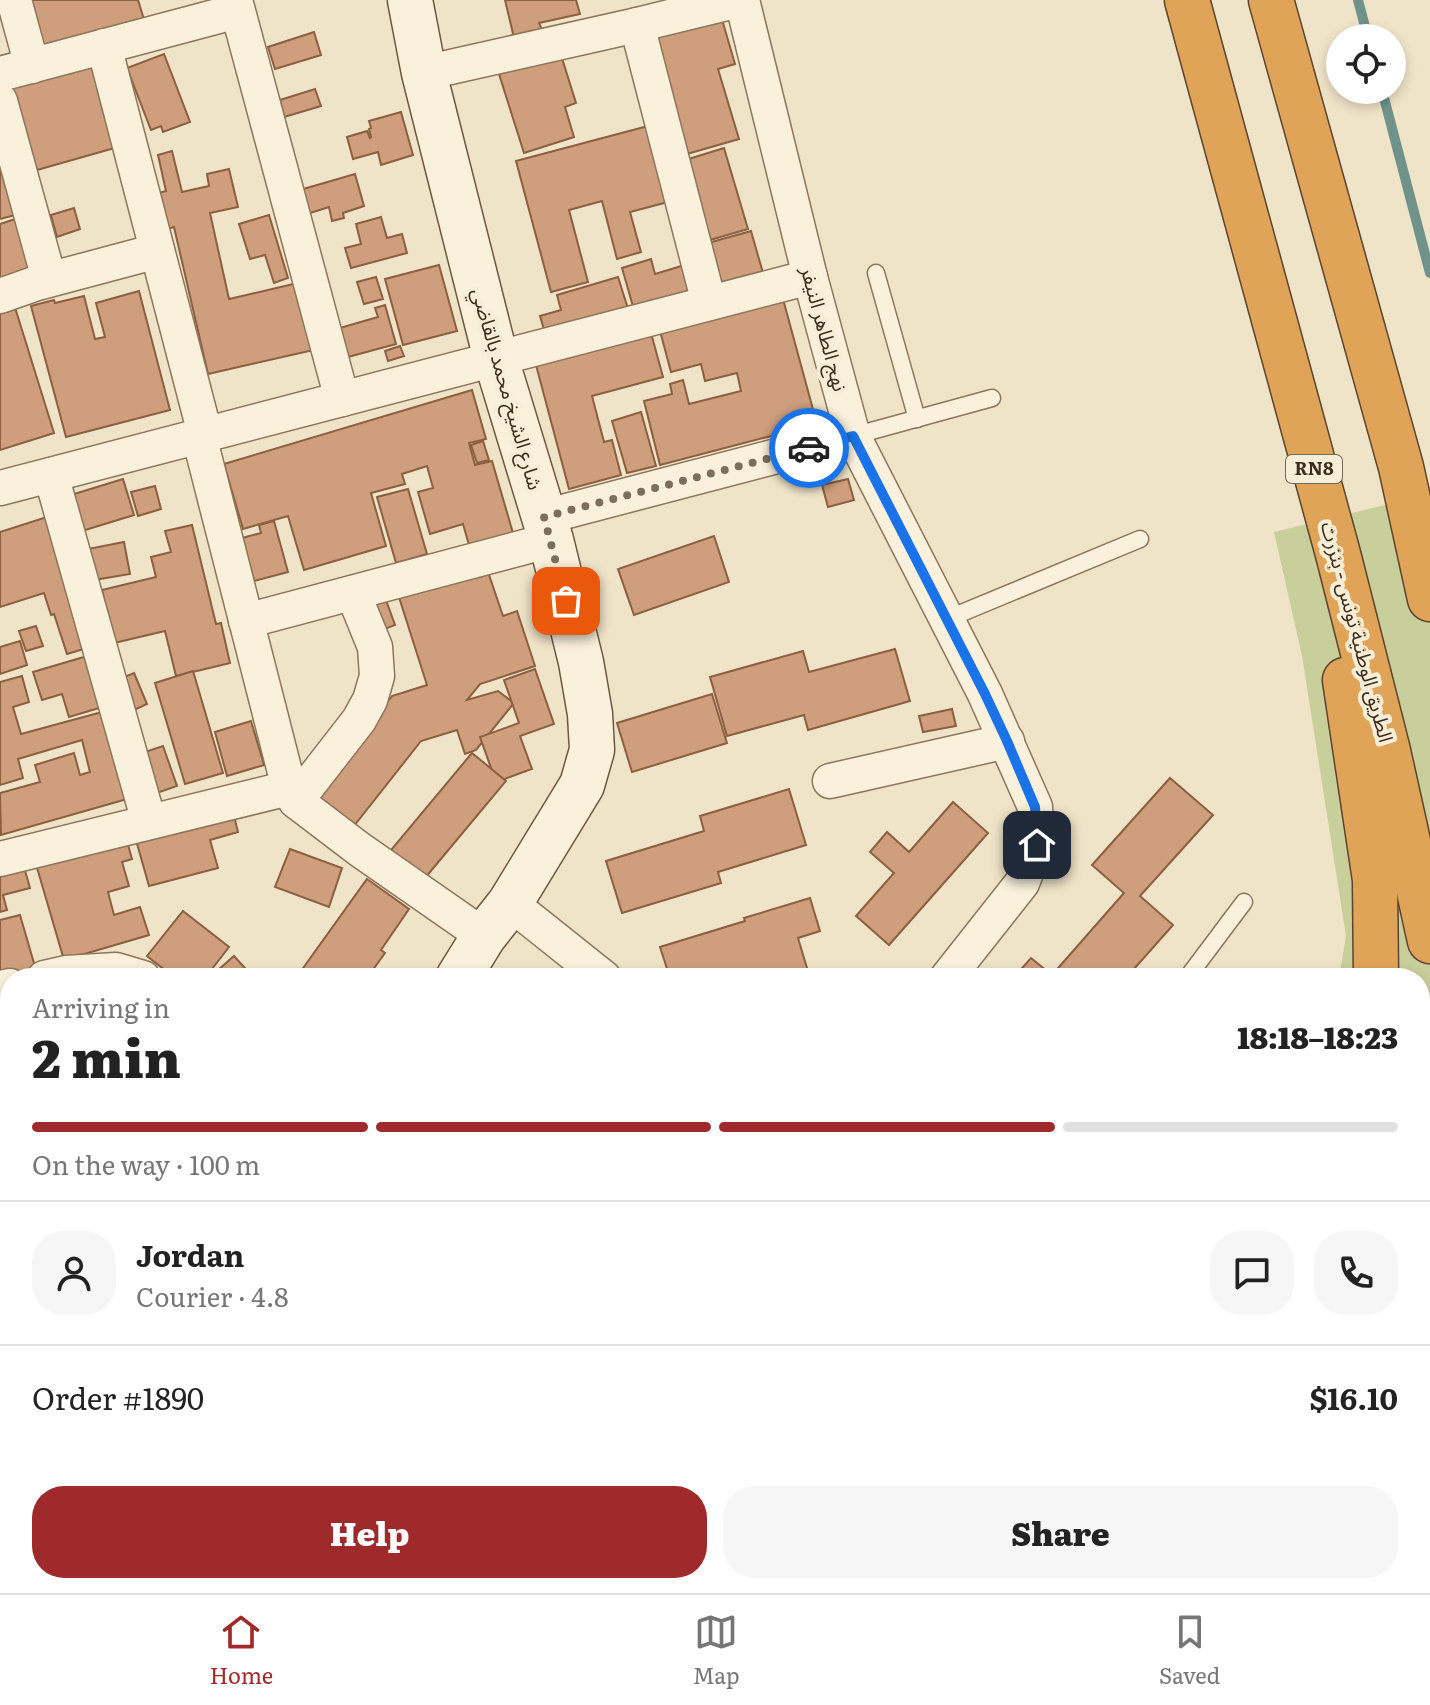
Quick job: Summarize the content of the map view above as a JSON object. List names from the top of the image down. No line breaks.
{"streets":{"highway":["RN8","الطريق الوطنية تونس - بنزرت"],"street":["نهج الطاهر النيفر","شارع الشيخ محمد بالقاضي"]},"page":{"heading":["2 min","Arriving in","18:18–18:23"],"panel":["Jordan","Courier · 4.8","Order #1890","$16.10"],"bar":"On the way · 100 m","buttons":["Help","Share"],"tabs":["Home","Map","Saved"]}}
